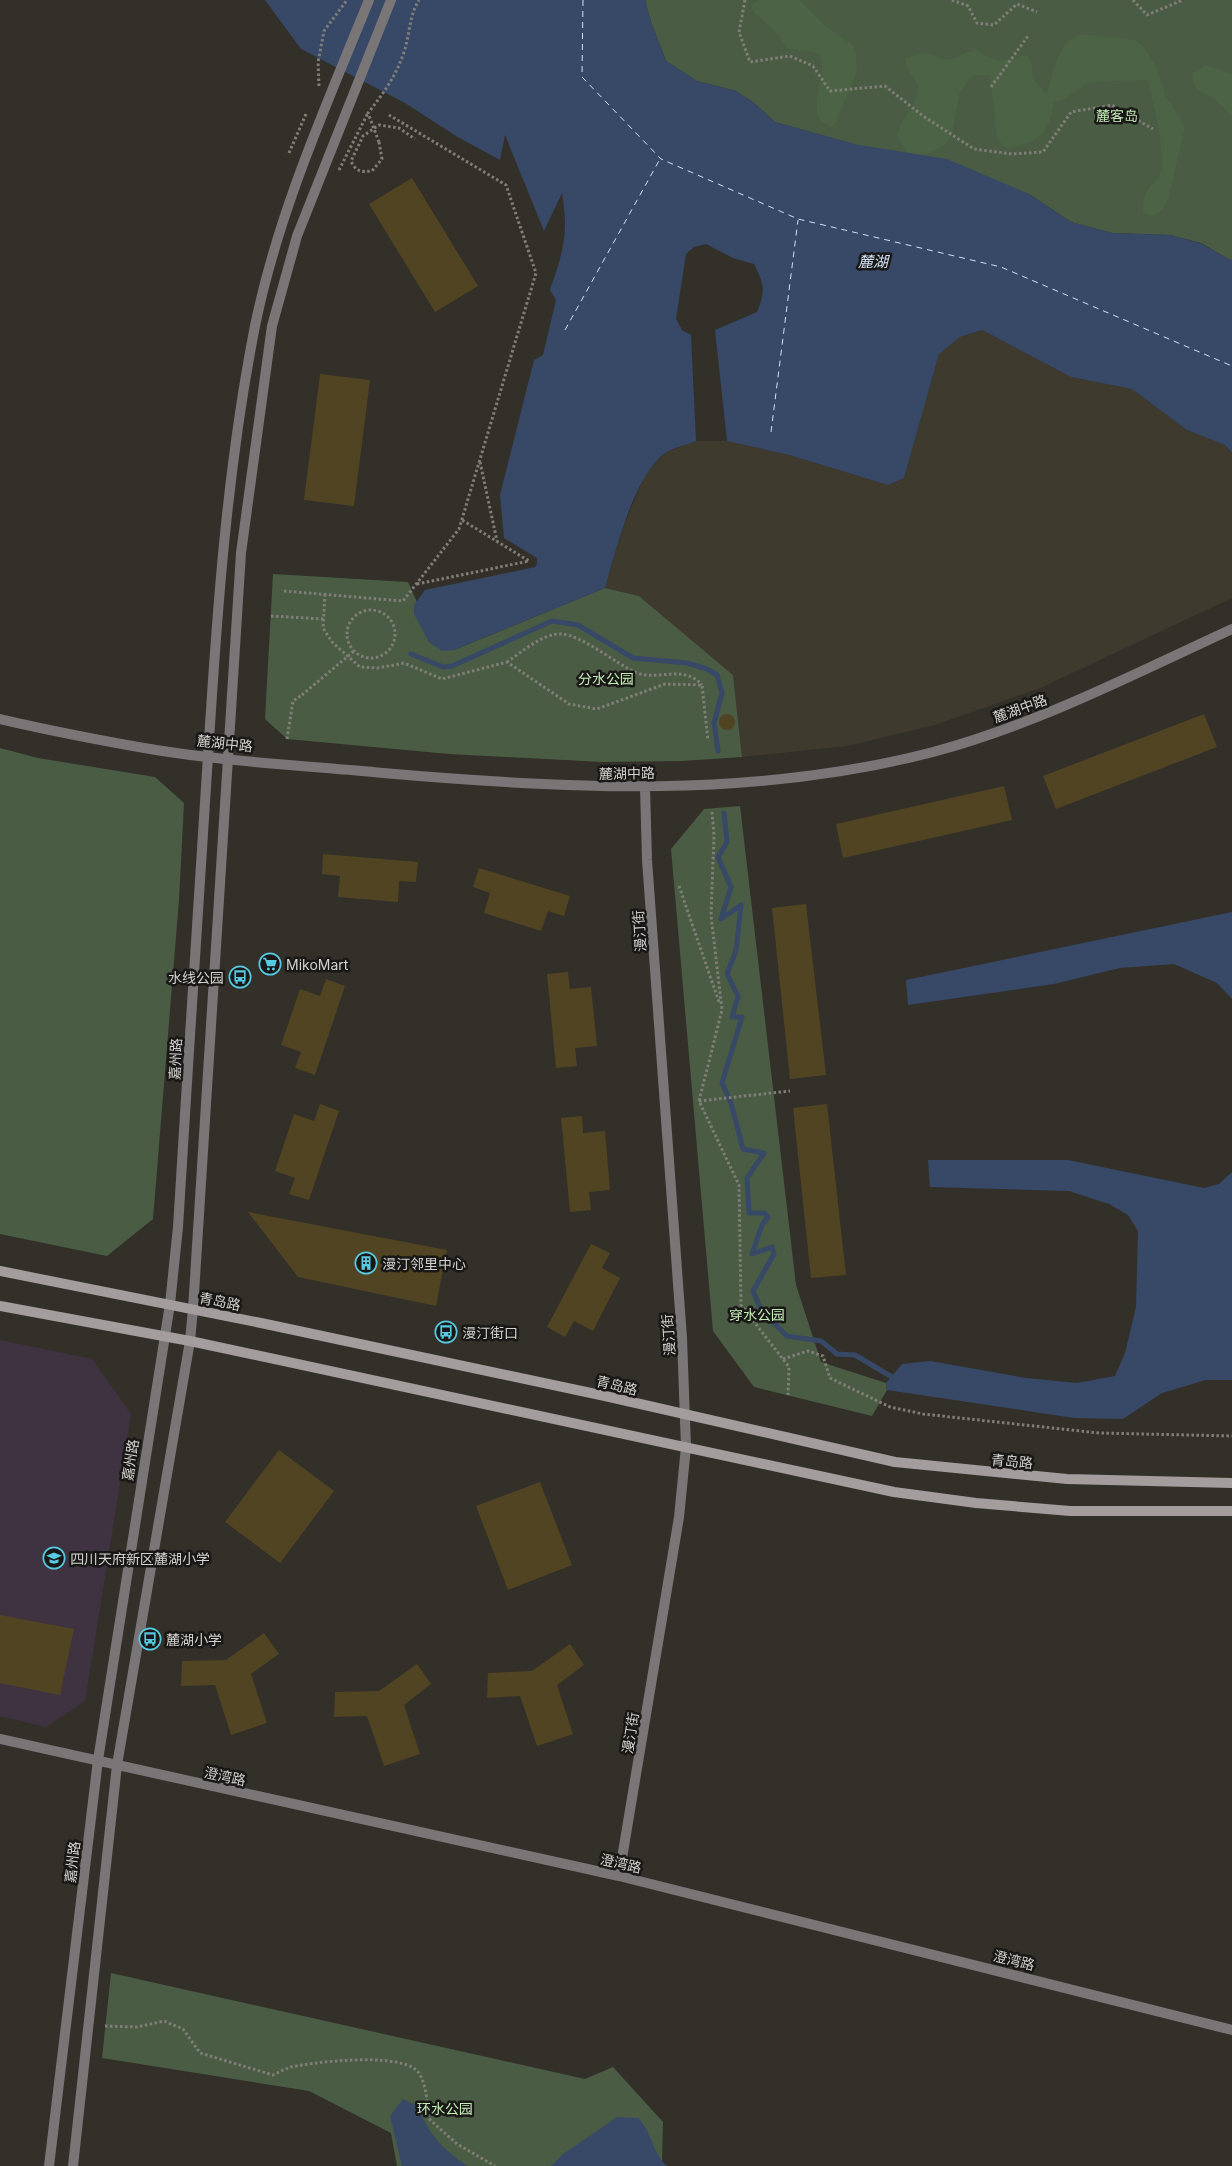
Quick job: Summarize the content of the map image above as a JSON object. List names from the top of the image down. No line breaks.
{"streets":{"main road":["青岛路"],"street":["麓湖中路","漫汀街","嘉州路","澄湾路"]},"crossings":[["麓湖中路","漫汀街"],["麓湖中路","嘉州路"],["漫汀街","青岛路"],["漫汀街","澄湾路"],["嘉州路","青岛路"],["嘉州路","澄湾路"]],"water":["麓湖"],"parks":["麓客岛","分水公园","穿水公园","环水公园"],"places":{"supermarket":["MikoMart"],"bus stop":["水线公园","漫汀街口","麓湖小学"],"building":["漫汀邻里中心"],"school or university":["四川天府新区麓湖小学"]}}
